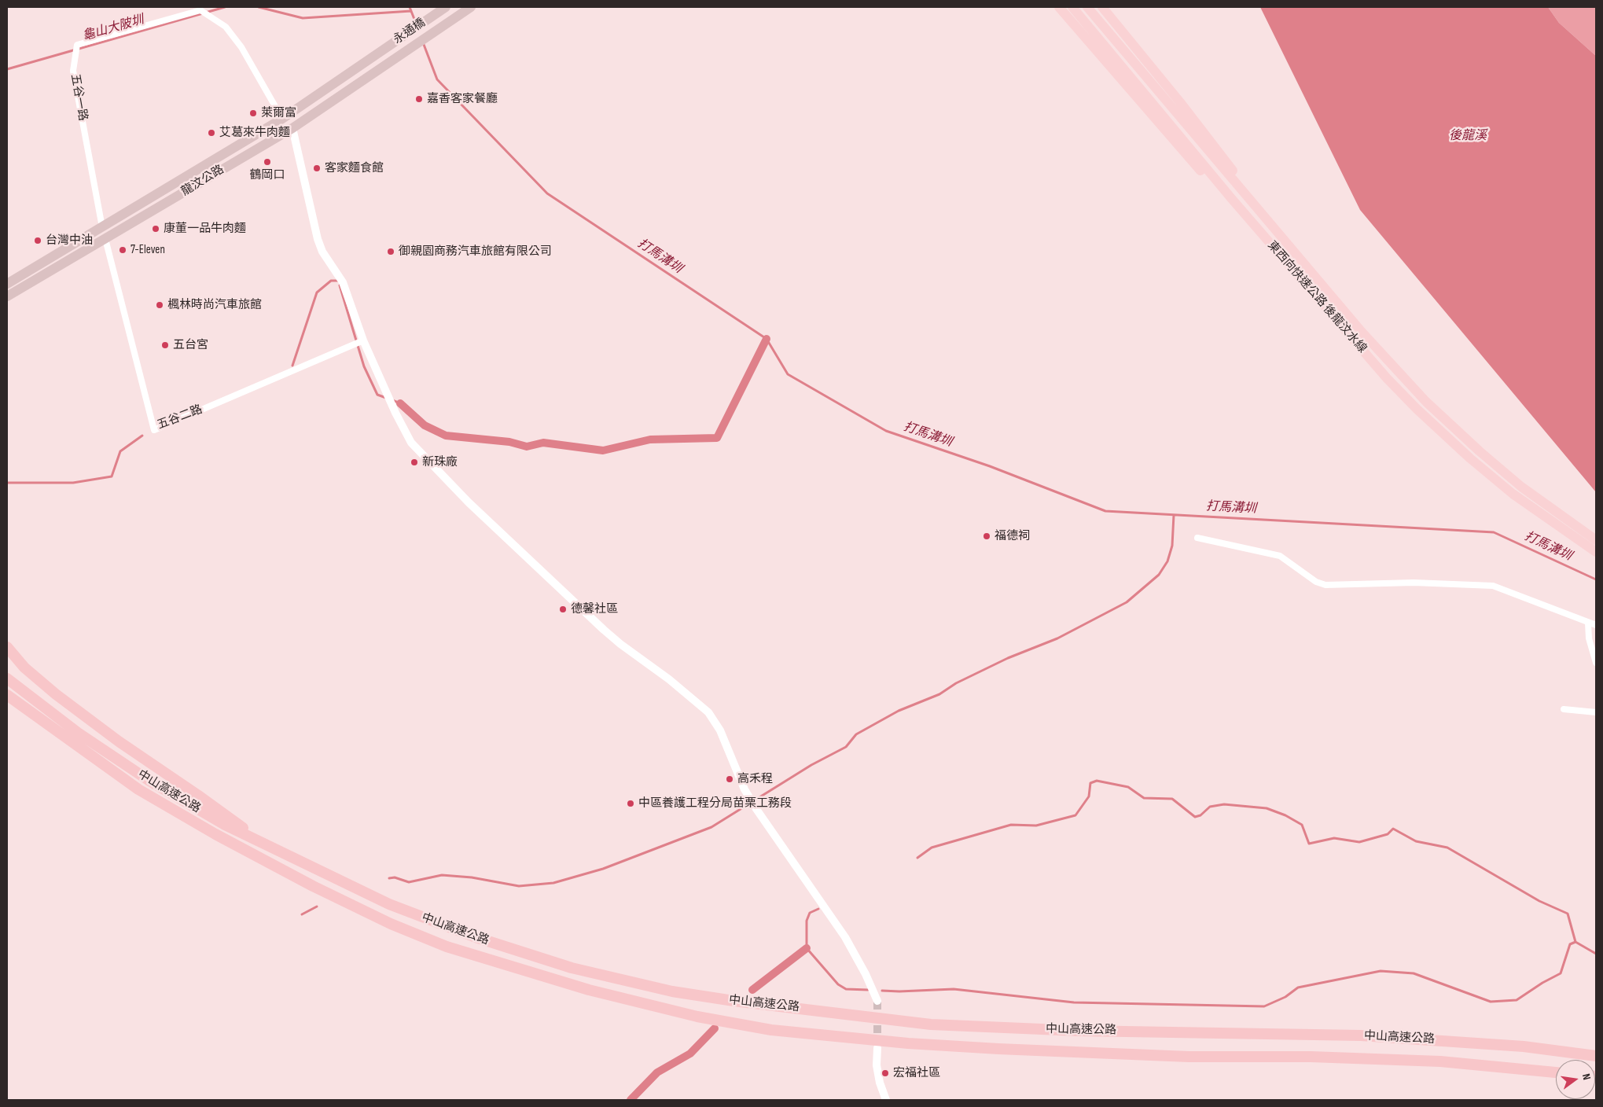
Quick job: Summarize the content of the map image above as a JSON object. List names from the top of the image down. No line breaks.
{"streets":{"highway":["東西向快速公路 後龍汶水線","中山高速公路"],"main road":["永通橋","龍汶公路"],"street":["五谷一路","五谷二路"]},"crossings":[["永通橋","龍汶公路"],["五谷一路","龍汶公路"],["龍汶公路","五谷二路"]],"water":["龜山大陂圳","後龍溪","打馬溝圳"],"places":["嘉香客家餐廳","萊爾富","艾葛來牛肉麵","鶴岡口","客家麵食館","康董一品牛肉麵","台灣中油","7-Eleven","御親園商務汽車旅館有限公司","楓林時尚汽車旅館","五台宮","新珠廠","福德祠","德馨社區","高禾程","中區養護工程分局苗栗工務段","宏福社區"],"north":"right"}
